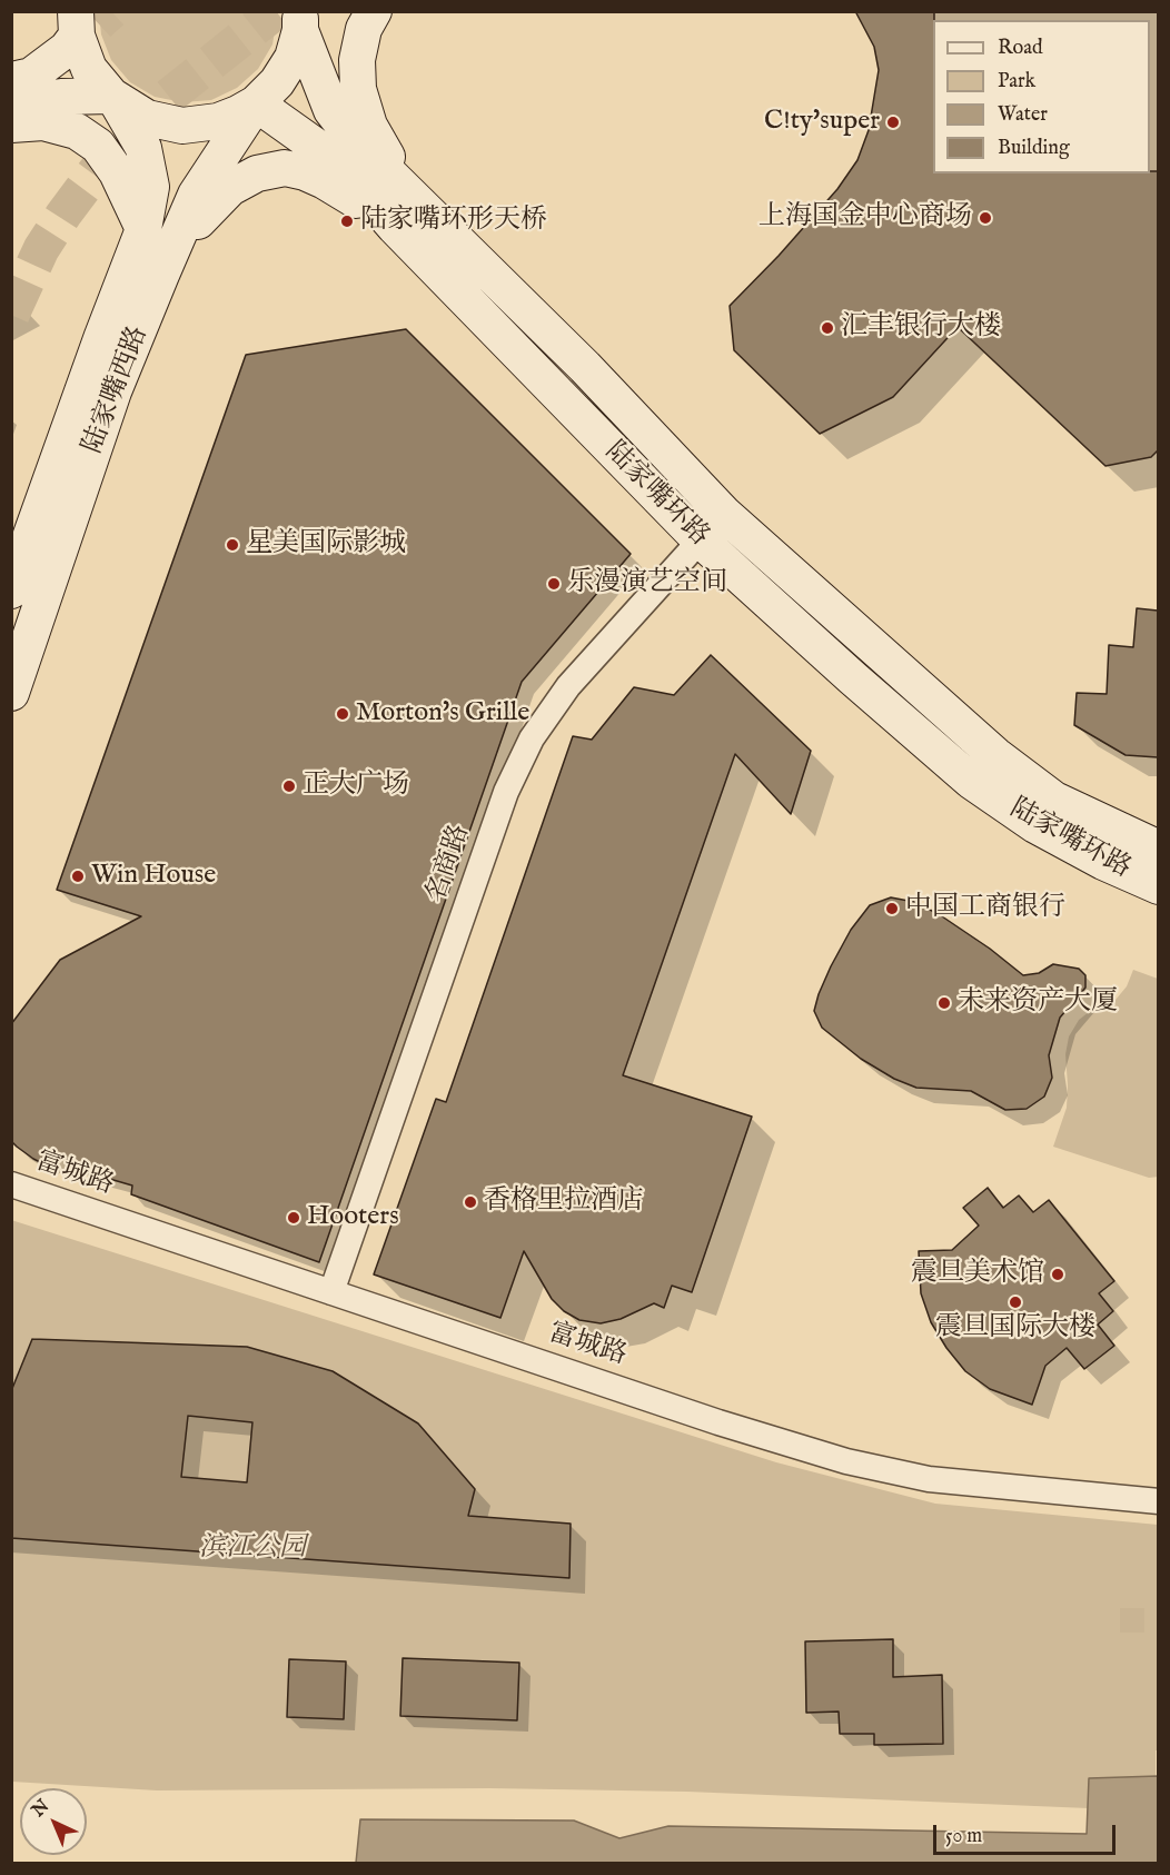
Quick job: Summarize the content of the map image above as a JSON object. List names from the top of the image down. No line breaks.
{"streets":{"main road":["陆家嘴西路","陆家嘴环路"],"street":["名商路","富城路"]},"crossings":[["陆家嘴西路","陆家嘴环路"],["陆家嘴环路","名商路"],["名商路","富城路"]],"parks":["滨江公园"],"places":["C!ty'super","上海国金中心商场","陆家嘴环形天桥","汇丰银行大楼","星美国际影城","乐漫演艺空间","Morton's Grille","正大广场","Win House","中国工商银行","未来资产大厦","香格里拉酒店","Hooters","震旦美术馆","震旦国际大楼"],"legend":["Road","Park","Water","Building"],"scale_bar":"50 m","north":"top left"}
